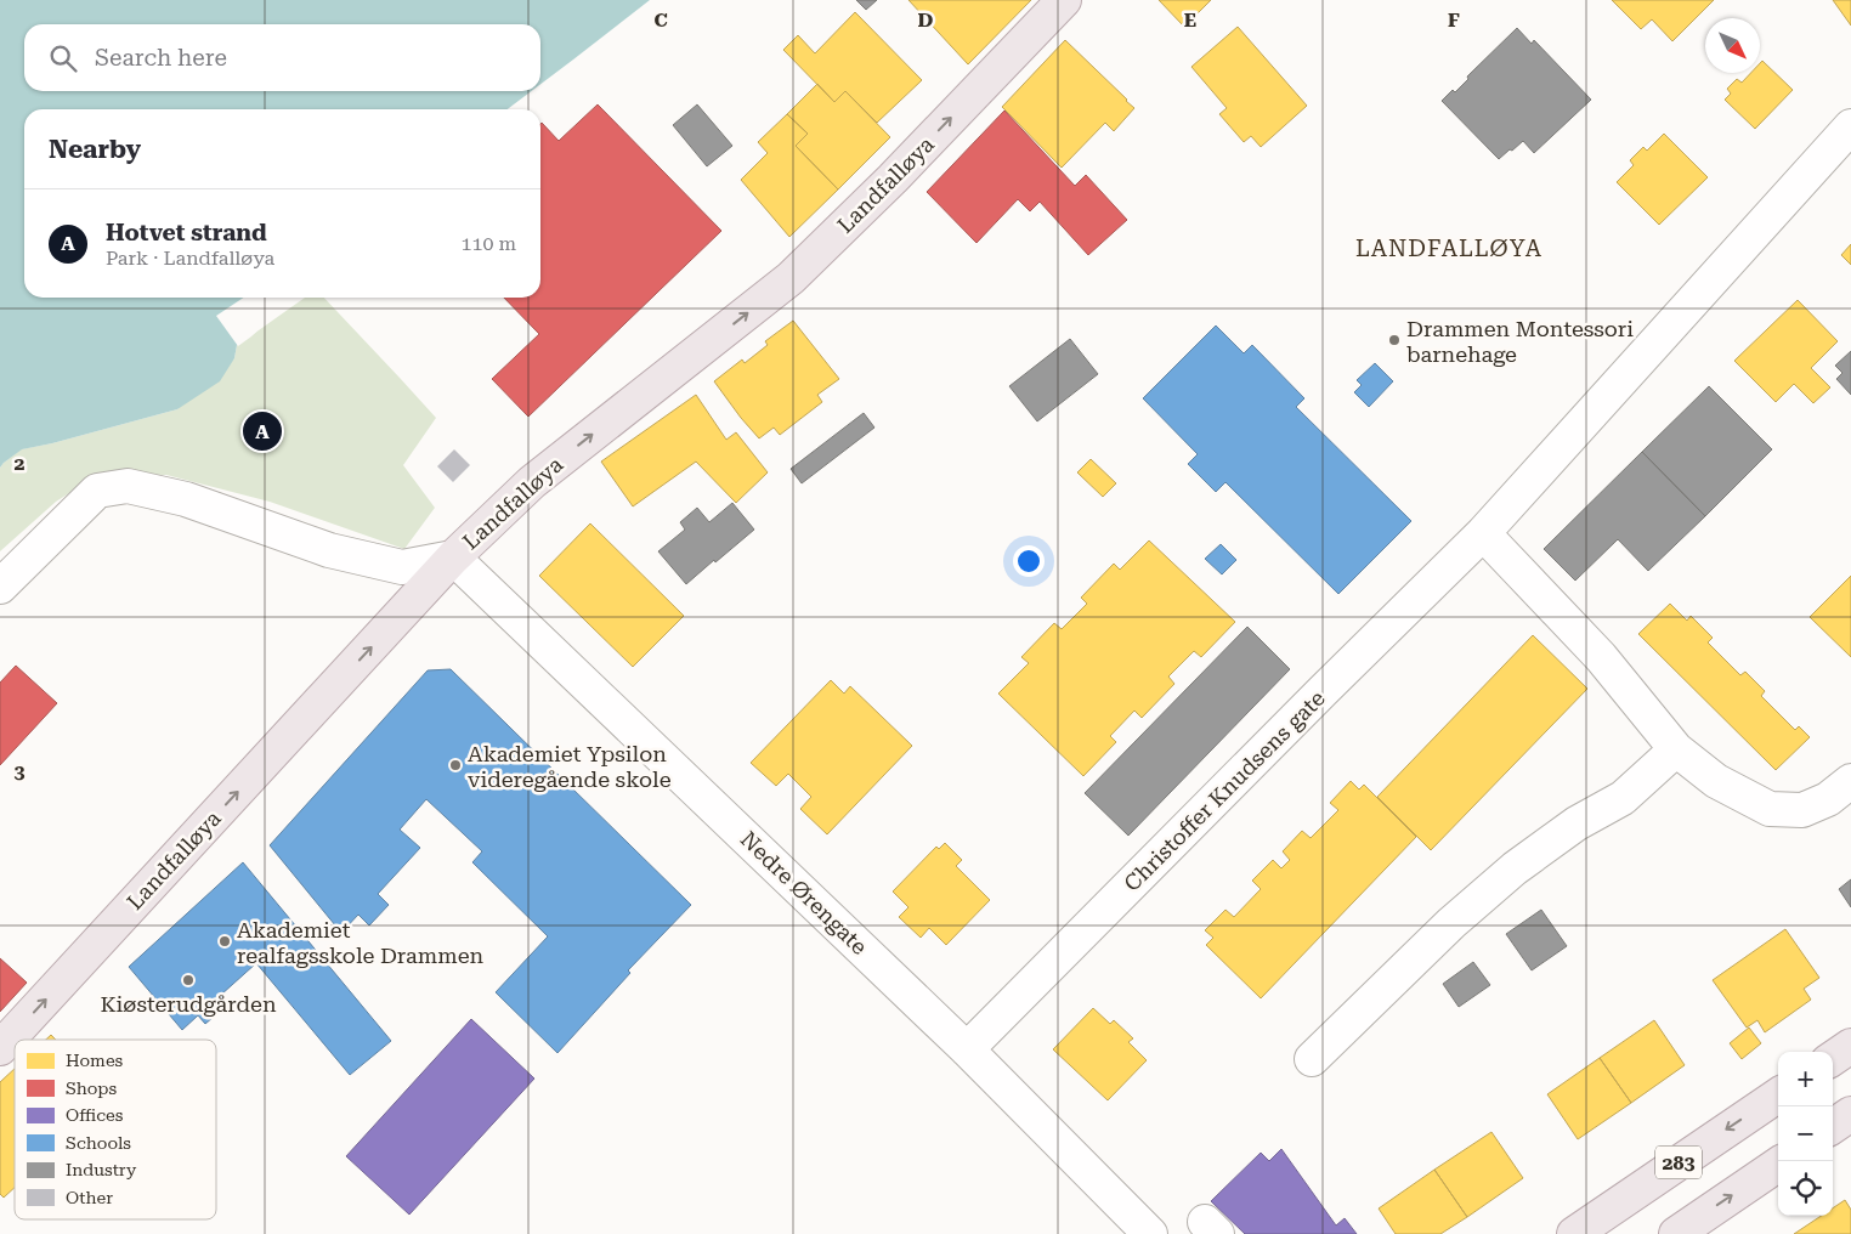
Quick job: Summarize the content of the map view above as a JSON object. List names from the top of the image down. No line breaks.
{"streets":{"main road":["Landfalløya","283"],"street":["Christoffer Knudsens gate","Nedre Ørengate"]},"crossings":[["Landfalløya","Nedre Ørengate"],["Christoffer Knudsens gate","Nedre Ørengate"]],"one_way":["Landfalløya"],"districts":["LANDFALLØYA"],"places":["Drammen Montessori barnehage","Akademiet Ypsilon videregående skole","Akademiet realfagsskole Drammen","Kiøsterudgården"],"legend":["Homes","Shops","Offices","Schools","Industry","Other"],"north":"bottom right","page":{"search":"Search here","heading":"Nearby","list":[{"mark":"A","name":"Hotvet strand","note":"Park · Landfalløya","value":"110 m"}],"pins":"A","map_buttons":["+","−"]},"grid":{"columns":["C","D","E","F"],"rows":["2","3"]}}
